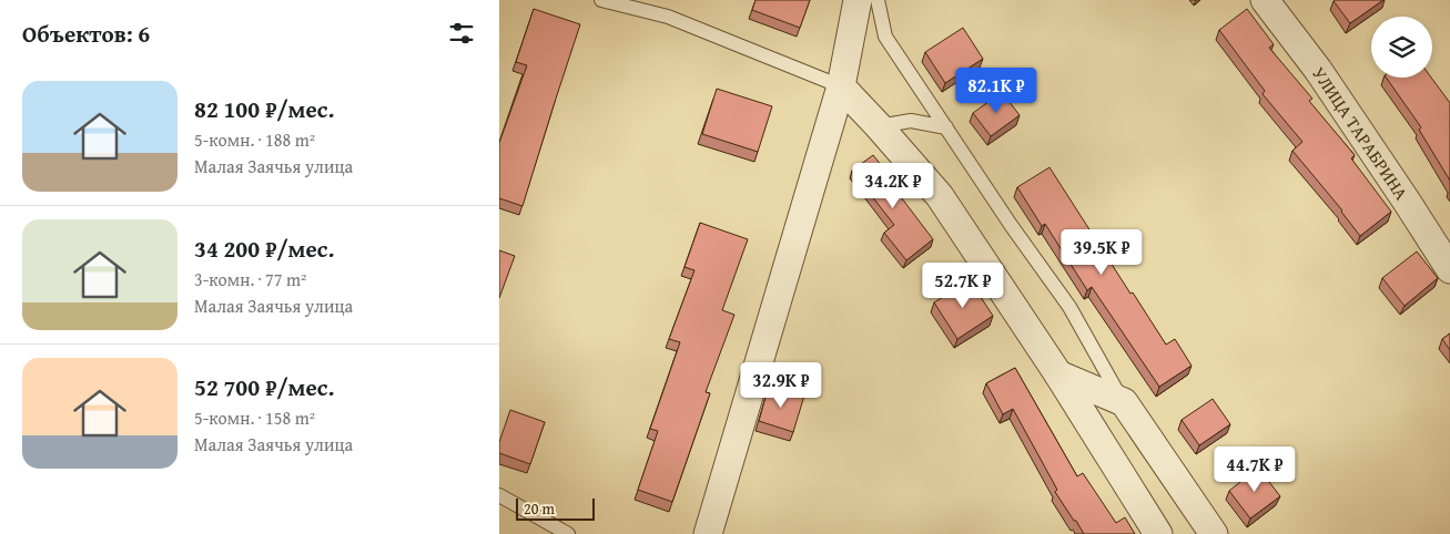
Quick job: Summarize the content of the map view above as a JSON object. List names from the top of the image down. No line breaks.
{"streets":{"street":["УЛИЦА ТАРАБРИНА"]},"scale_bar":"20 m","page":{"heading":"Объектов: 6","list":[{"name":"82 100 ₽/мес.","note":"5-комн. · 188 m² · Малая Заячья улица"},{"name":"34 200 ₽/мес.","note":"3-комн. · 77 m² · Малая Заячья улица"},{"name":"52 700 ₽/мес.","note":"5-комн. · 158 m² · Малая Заячья улица"}],"price":["82.1K ₽","34.2K ₽","39.5K ₽","52.7K ₽","32.9K ₽","44.7K ₽"],"scale":"20 m"}}
